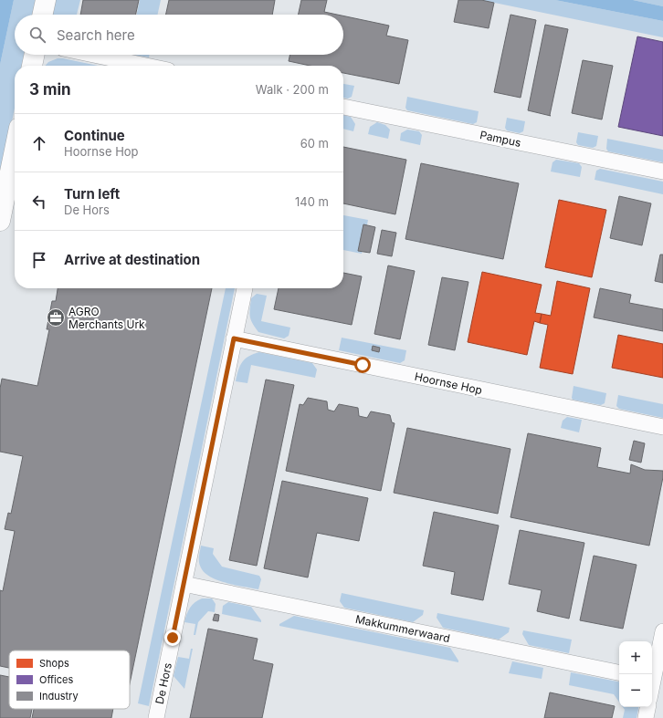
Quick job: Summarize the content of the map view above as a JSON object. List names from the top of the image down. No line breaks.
{"streets":{"street":["Pampus","Hoornse Hop","Makkummerwaard","De Hors"]},"crossings":[["Hoornse Hop","De Hors"],["Makkummerwaard","De Hors"]],"places":{"office":["AGRO Merchants Urk"]},"legend":["Shops","Offices","Industry"],"page":{"search":"Search here","heading":["3 min","Walk · 200 m"],"list":[["Continue","Hoornse Hop","60 m"],["Turn left","De Hors","140 m"],"Arrive at destination"],"map_buttons":["+","−"]}}
